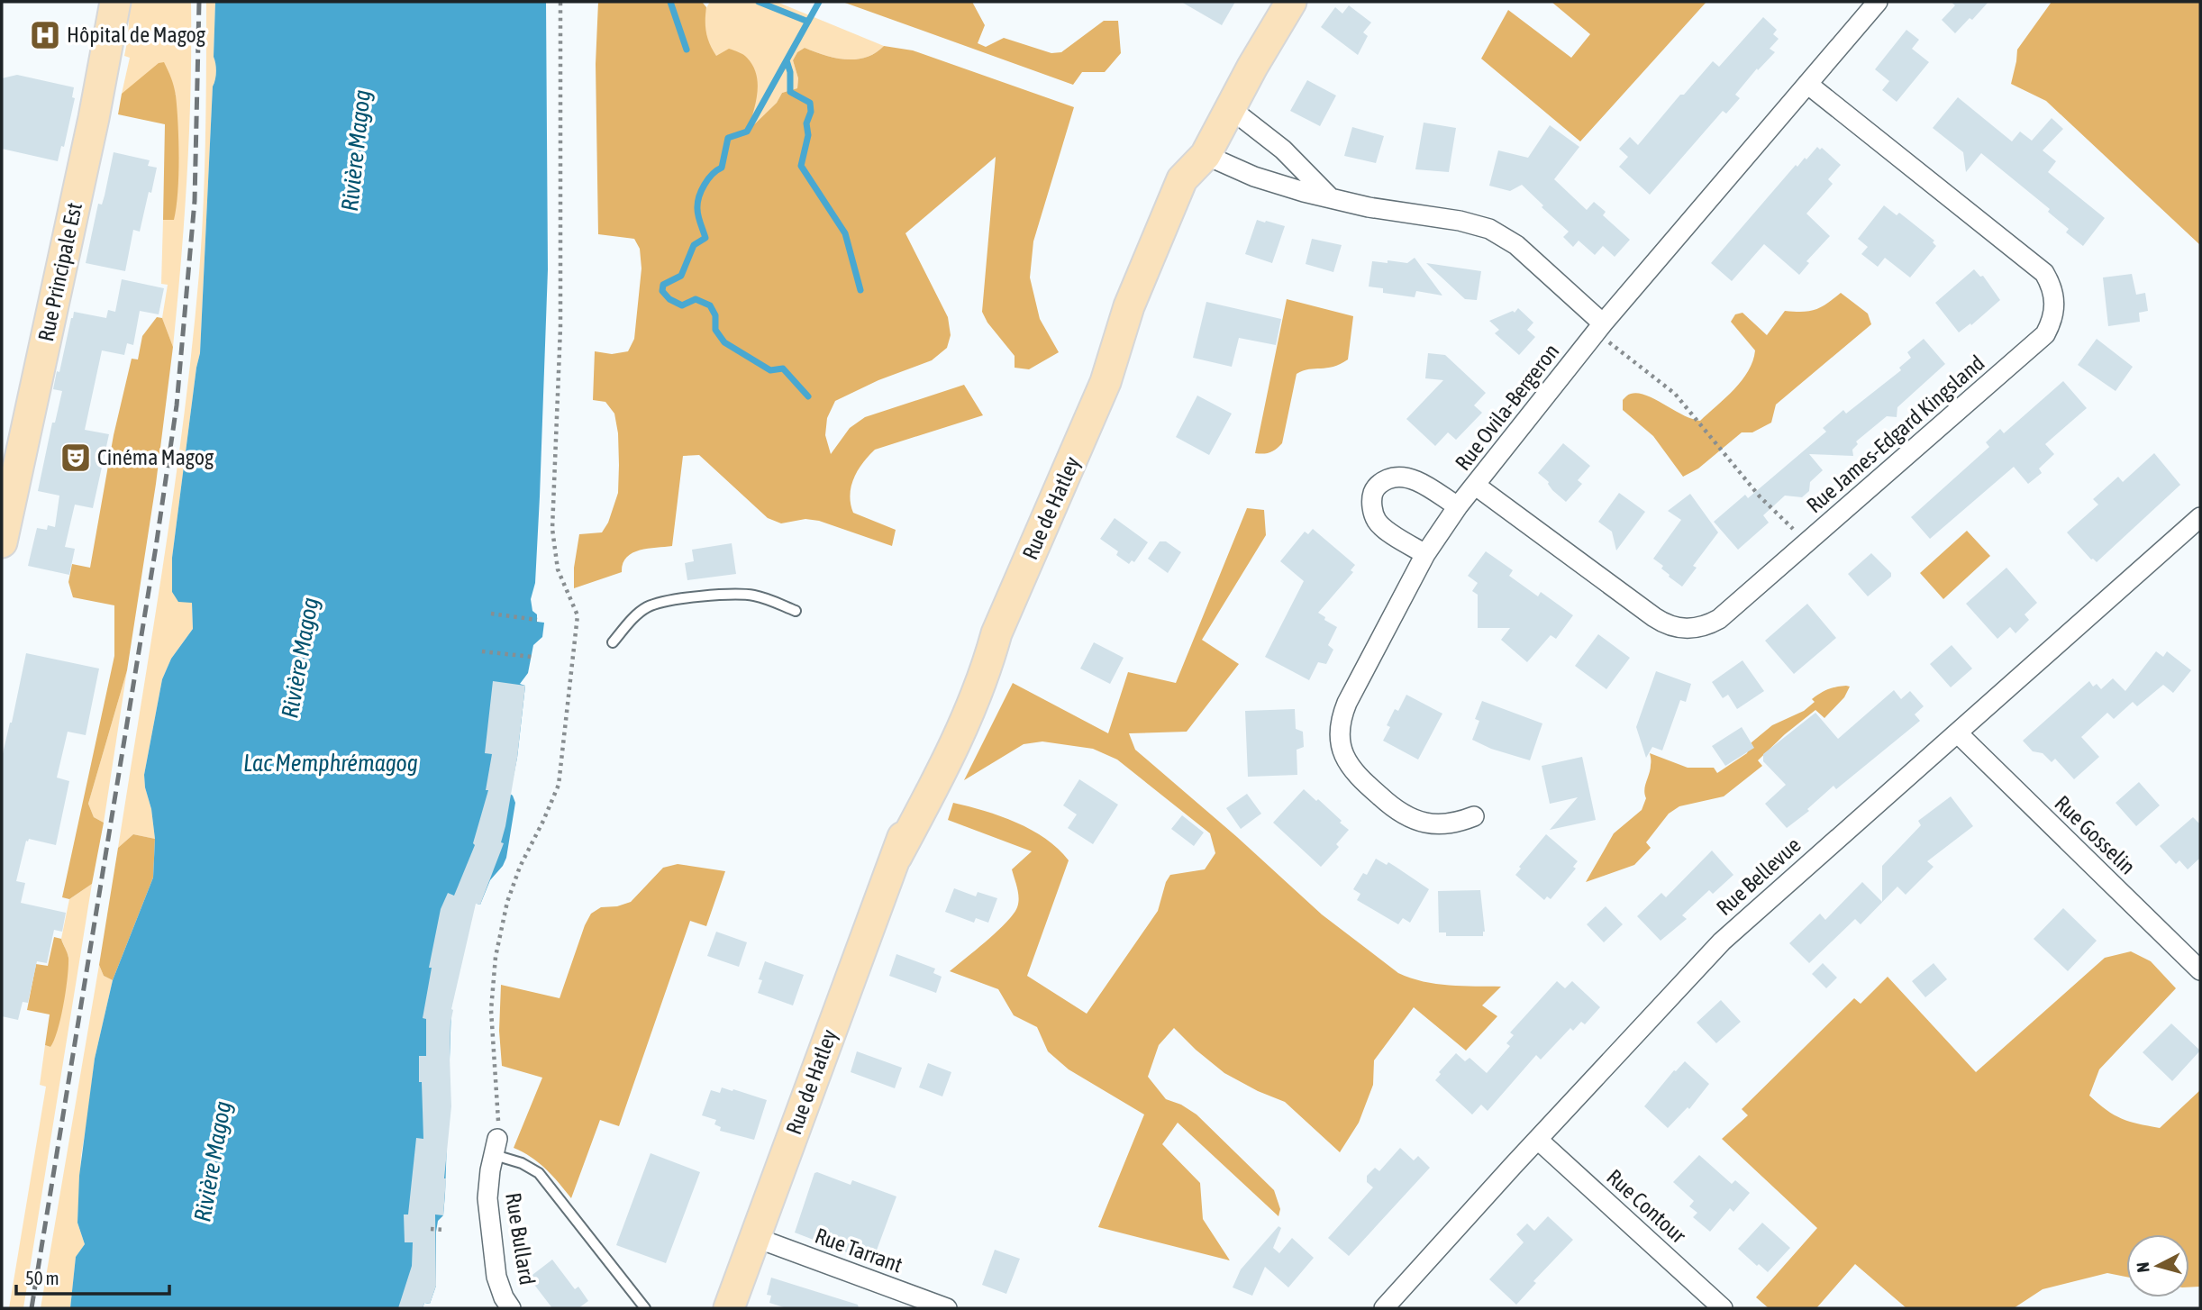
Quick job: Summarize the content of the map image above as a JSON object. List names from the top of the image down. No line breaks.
{"streets":{"main road":["Rue Principale Est","Rue de Hatley"],"street":["Rue Ovila-Bergeron","Rue James-Edgard Kingsland","Rue Gosselin","Rue Bellevue","Rue Contour","Rue Bullard","Rue Tarrant"]},"crossings":[["Rue Ovila-Bergeron","Rue James-Edgard Kingsland"],["Rue de Hatley","Rue Tarrant"],["Rue Gosselin","Rue Bellevue"],["Rue Bellevue","Rue Contour"]],"water":["Rivière Magog","Lac Memphrémagog"],"places":{"hospital":["Hôpital de Magog"],"theatre":["Cinéma Magog"]},"scale_bar":"50 m","north":"left"}
